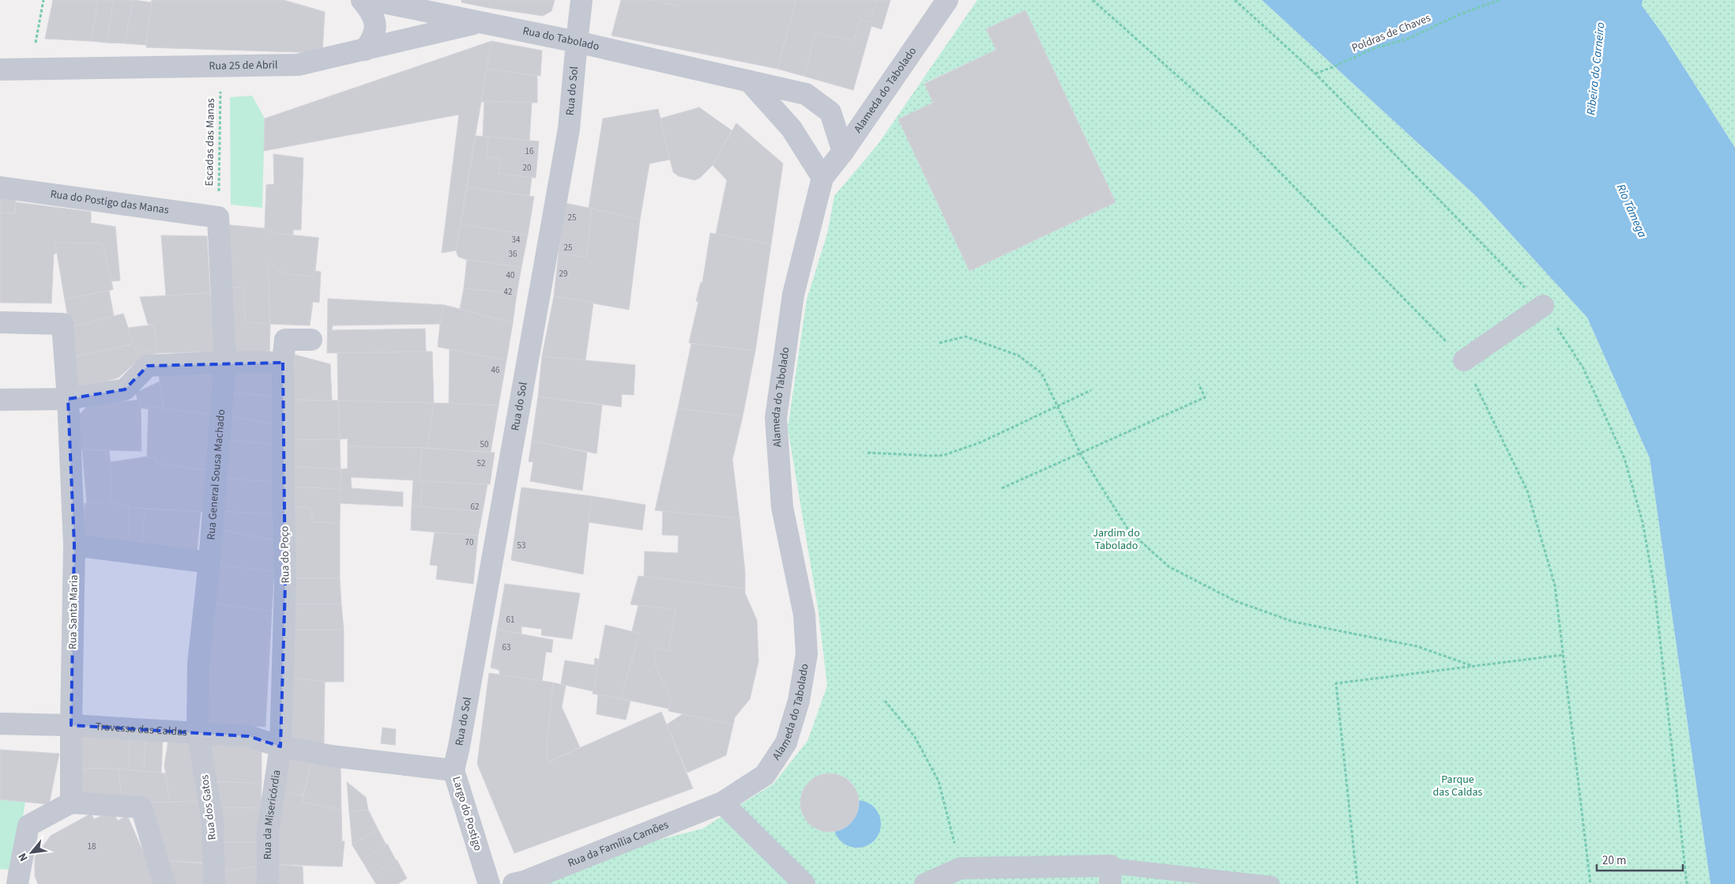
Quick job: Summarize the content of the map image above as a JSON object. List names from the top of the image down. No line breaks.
{"streets":{"street":["Rua do Tabolado","Rua 25 de Abril","Alameda do Tabolado","Rua do Sol","Rua do Postigo das Manas","Rua General Sousa Machado","Rua do Poço","Rua Santa Maria","Travessa das Caldas","Rua dos Gatos","Largo do Postigo","Rua da Misericórdia","Rua da Família Camões"],"path":["Poldras de Chaves","Escadas das Manas"]},"crossings":[["Rua do Tabolado","Rua 25 de Abril"],["Rua do Tabolado","Alameda do Tabolado"],["Rua do Tabolado","Rua do Sol"],["Rua 25 de Abril","Escadas das Manas"],["Alameda do Tabolado","Rua da Família Camões"],["Rua do Sol","Largo do Postigo"],["Escadas das Manas","Rua do Postigo das Manas"],["Escadas das Manas","Rua General Sousa Machado"],["Rua do Postigo das Manas","Rua General Sousa Machado"],["Rua General Sousa Machado","Travessa das Caldas"],["Rua General Sousa Machado","Rua dos Gatos"],["Rua do Poço","Travessa das Caldas"],["Rua do Poço","Rua da Misericórdia"],["Rua Santa Maria","Travessa das Caldas"],["Travessa das Caldas","Rua dos Gatos"],["Travessa das Caldas","Largo do Postigo"],["Travessa das Caldas","Rua da Misericórdia"]],"water":["Ribeira do Carneiro","Rio Tâmega"],"parks":["Jardim do Tabolado","Parque das Caldas"],"house_numbers":["16","20","25","34","25","36","29","40","42","46","50","52","62","70","53","61","63","18"],"scale_bar":"20 m","north":"bottom left"}
